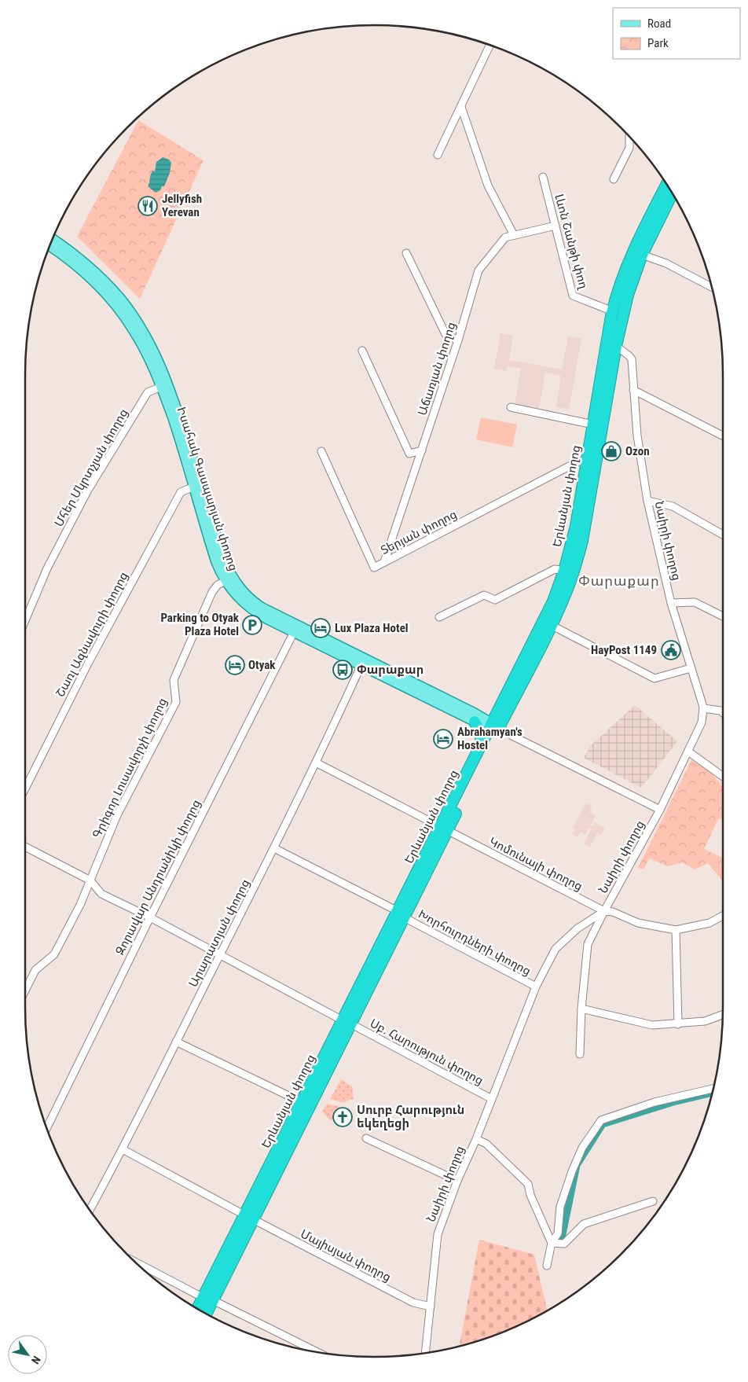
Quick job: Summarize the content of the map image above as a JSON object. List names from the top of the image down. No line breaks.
{"streets":{"highway":["Երևանյան փողոց"],"main road":["Իսահակ Գասպարյան փողոց"],"street":["Լևոն Շանթի փող","Աճառյան փողոց","Մհեր Մկրտչյան փողոց","Տերյան փողոց","Նաիրի փողոց","Շառլ Ազնավուրի փողոց","Գրիգոր Լուսավորչի փողոց","Կոմունայի փողոց","Զորավար Անդրանիկի փողոց","Արարատյան փողոց","Խորհուրդների փողոց","Սբ. Հարություն փողոց","Մայիսյան փողոց"]},"crossings":[["Լևոն Շանթի փող","Աճառյան փողոց"],["Լևոն Շանթի փող","Երևանյան փողոց"],["Աճառյան փողոց","Տերյան փողոց"],["Մհեր Մկրտչյան փողոց","Իսահակ Գասպարյան փողոց"],["Իսահակ Գասպարյան փողոց","Երևանյան փողոց"],["Իսահակ Գասպարյան փողոց","Նաիրի փողոց"],["Իսահակ Գասպարյան փողոց","Շառլ Ազնավուրի փողոց"],["Իսահակ Գասպարյան փողոց","Գրիգոր Լուսավորչի փողոց"],["Իսահակ Գասպարյան փողոց","Զորավար Անդրանիկի փողոց"],["Իսահակ Գասպարյան փողոց","Արարատյան փողոց"],["Երևանյան փողոց","Տերյան փողոց"],["Երևանյան փողոց","Նաիրի փողոց"],["Երևանյան փողոց","Կոմունայի փողոց"],["Երևանյան փողոց","Խորհուրդների փողոց"],["Երևանյան փողոց","Սբ. Հարություն փողոց"],["Երևանյան փողոց","Մայիսյան փողոց"],["Նաիրի փողոց","Կոմունայի փողոց"],["Նաիրի փողոց","Խորհուրդների փողոց"],["Նաիրի փողոց","Սբ. Հարություն փողոց"],["Նաիրի փողոց","Մայիսյան փողոց"],["Գրիգոր Լուսավորչի փողոց","Սբ. Հարություն փողոց"],["Կոմունայի փողոց","Արարատյան փողոց"],["Զորավար Անդրանիկի փողոց","Սբ. Հարություն փողոց"],["Արարատյան փողոց","Խորհուրդների փողոց"],["Արարատյան փողոց","Սբ. Հարություն փողոց"],["Արարատյան փողոց","Մայիսյան փողոց"]],"districts":["Փարաքար"],"places":{"restaurant":["Jellyfish Yerevan"],"shop":["Ozon"],"parking":["Parking to Otyak Plaza Hotel"],"hotel":["Lux Plaza Hotel","Otyak","Abrahamyan's Hostel"],"public building":["HayPost 1149"],"bus stop":["Փարաքար"],"church":["Սուրբ Հարություն եկեղեցի"]},"legend":["Road","Park"],"north":"bottom right"}
